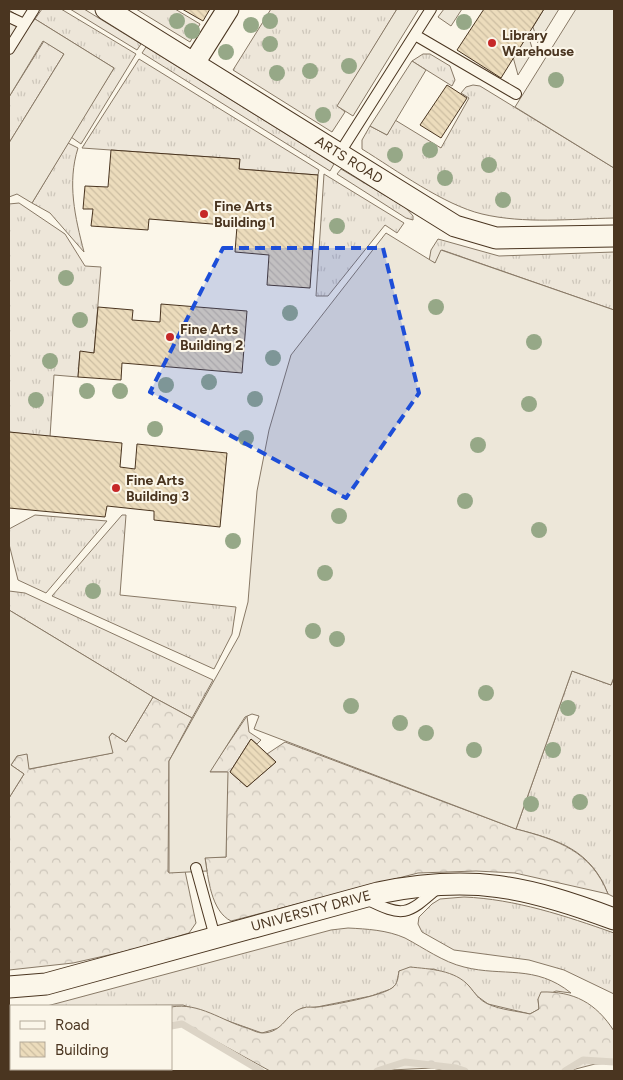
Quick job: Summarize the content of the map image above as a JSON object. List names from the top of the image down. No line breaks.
{"streets":{"street":["ARTS ROAD","UNIVERSITY DRIVE"]},"places":["Library Warehouse","Fine Arts Building 1","Fine Arts Building 2","Fine Arts Building 3"],"legend":["Road","Building"]}
